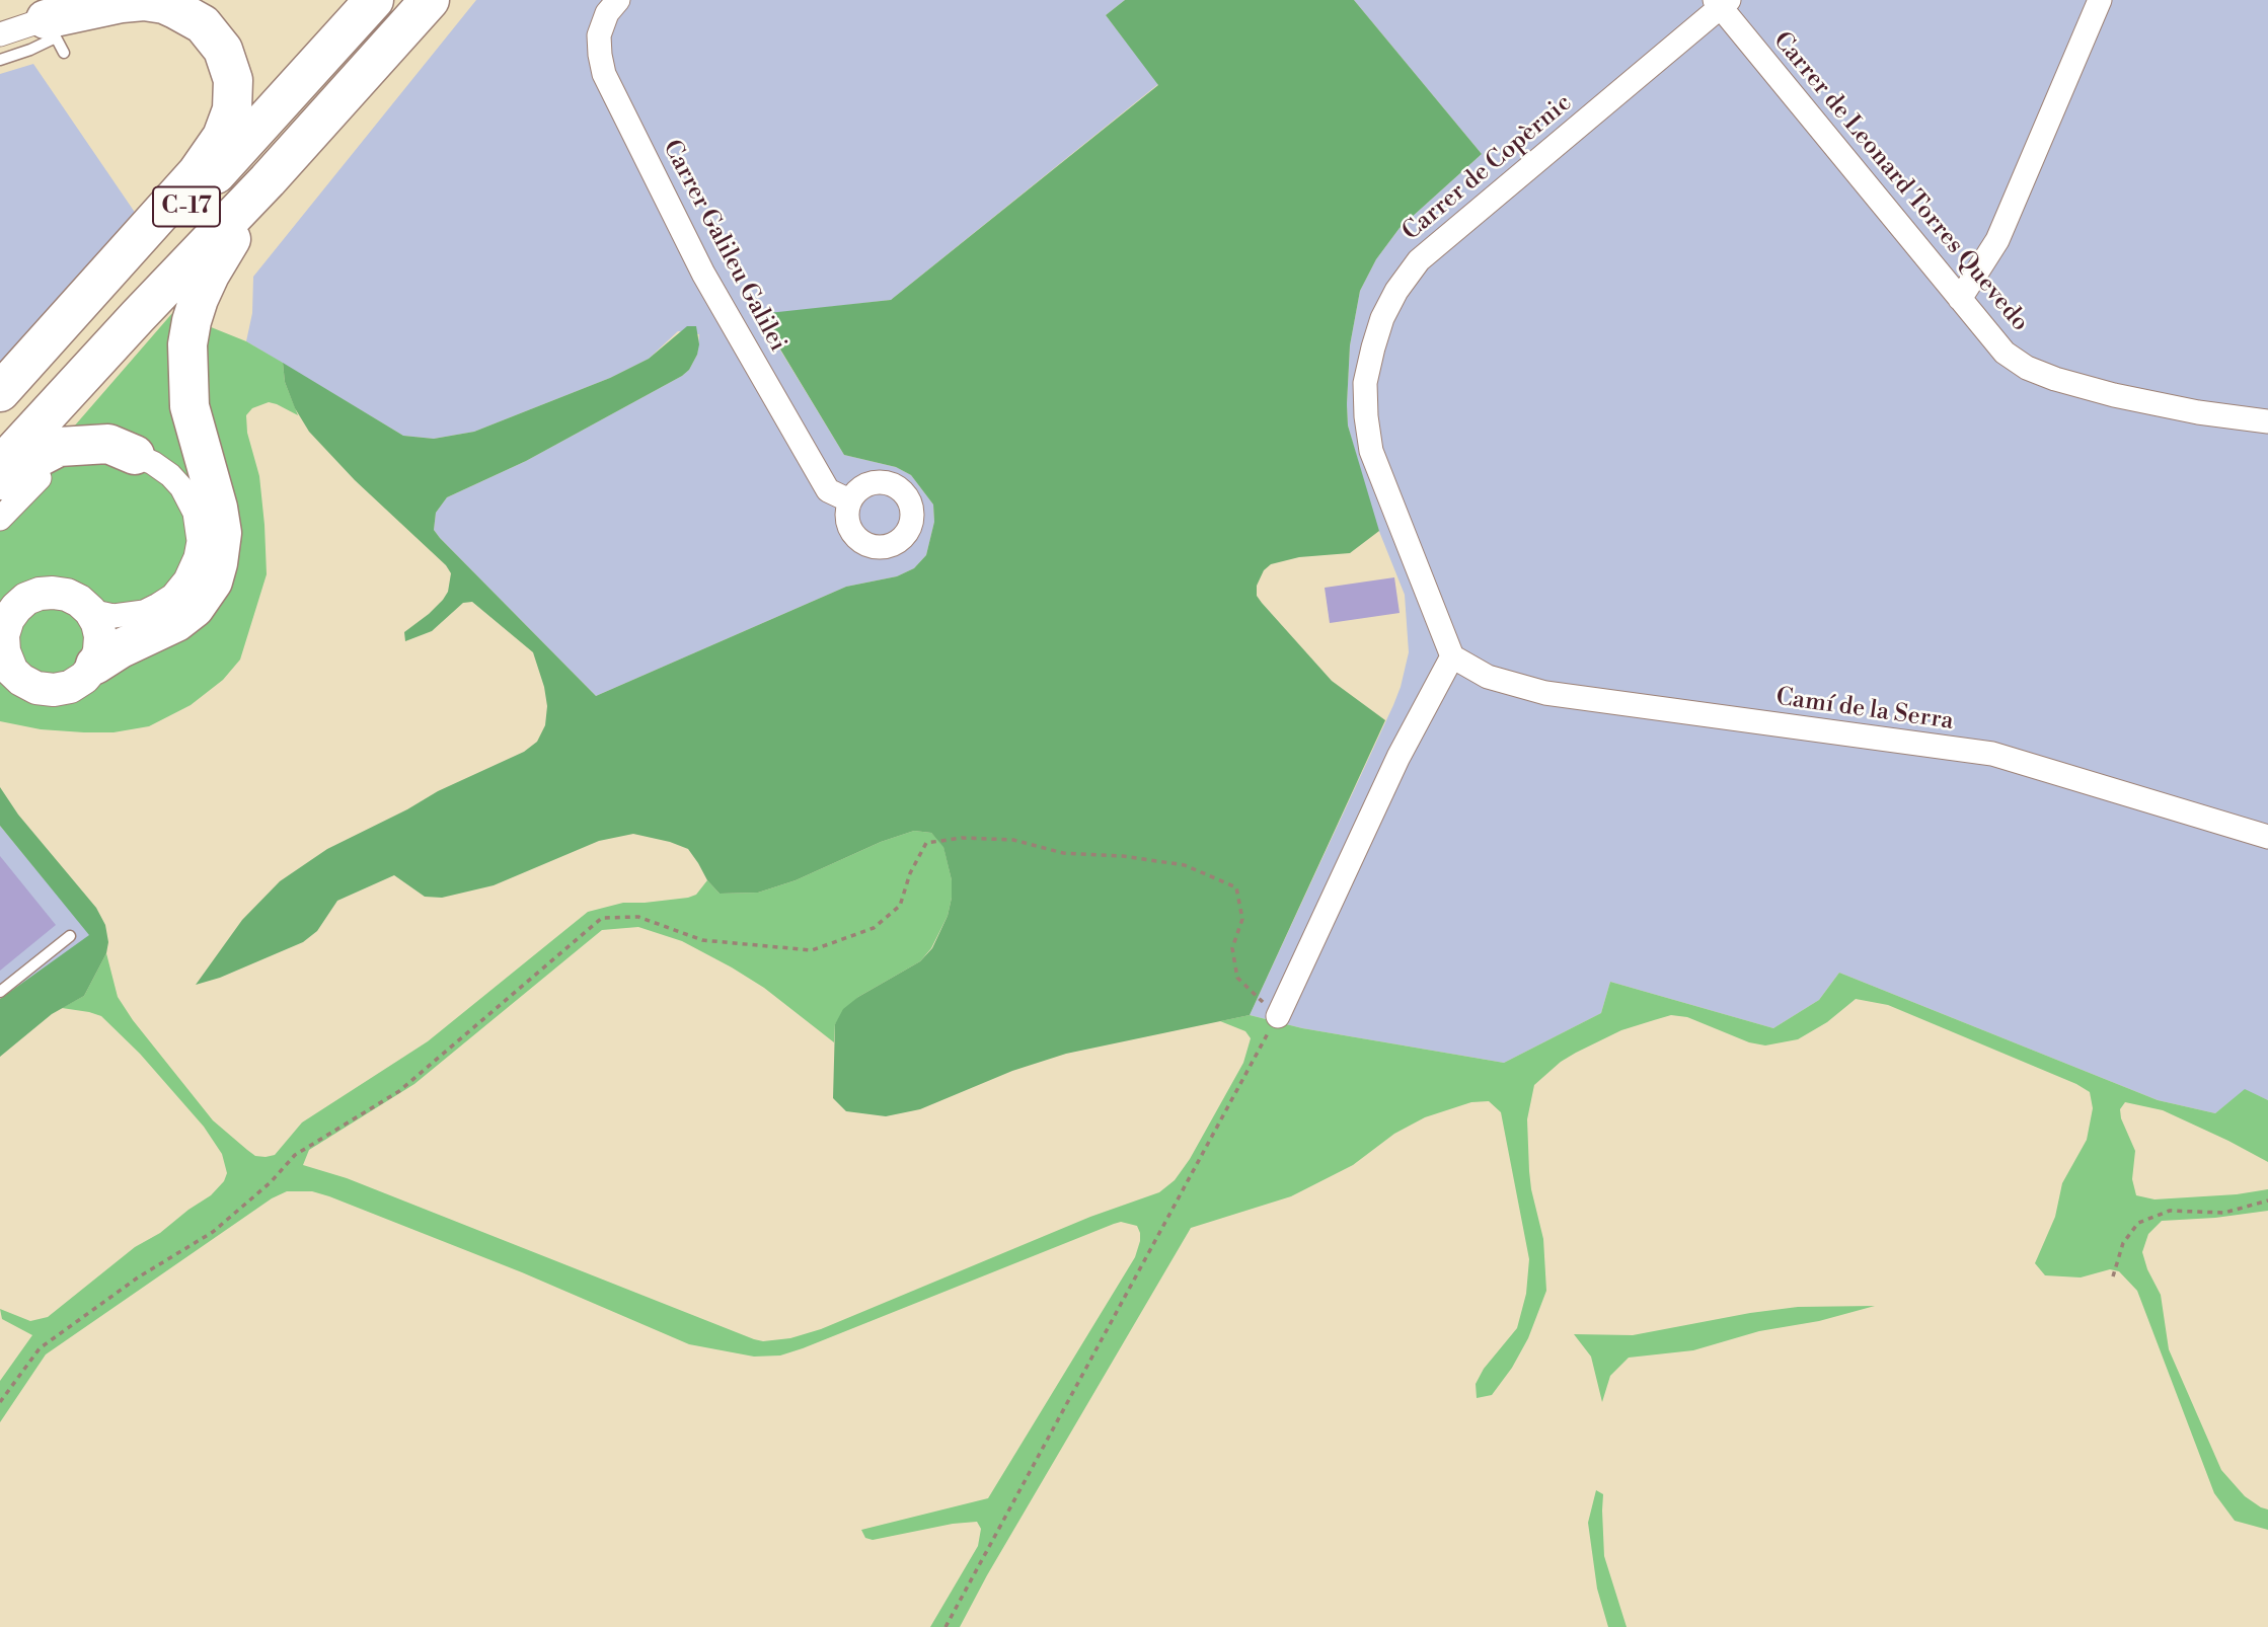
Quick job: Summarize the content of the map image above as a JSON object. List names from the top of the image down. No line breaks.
{"streets":{"highway":["C-17"],"street":["Carrer de Copèrnic","Carrer de Leonard Torres Quevedo","Carrer Galileu Galilei","Camí de la Serra"]},"crossings":[["Carrer de Copèrnic","Carrer de Leonard Torres Quevedo"],["Carrer de Copèrnic","Camí de la Serra"]]}
